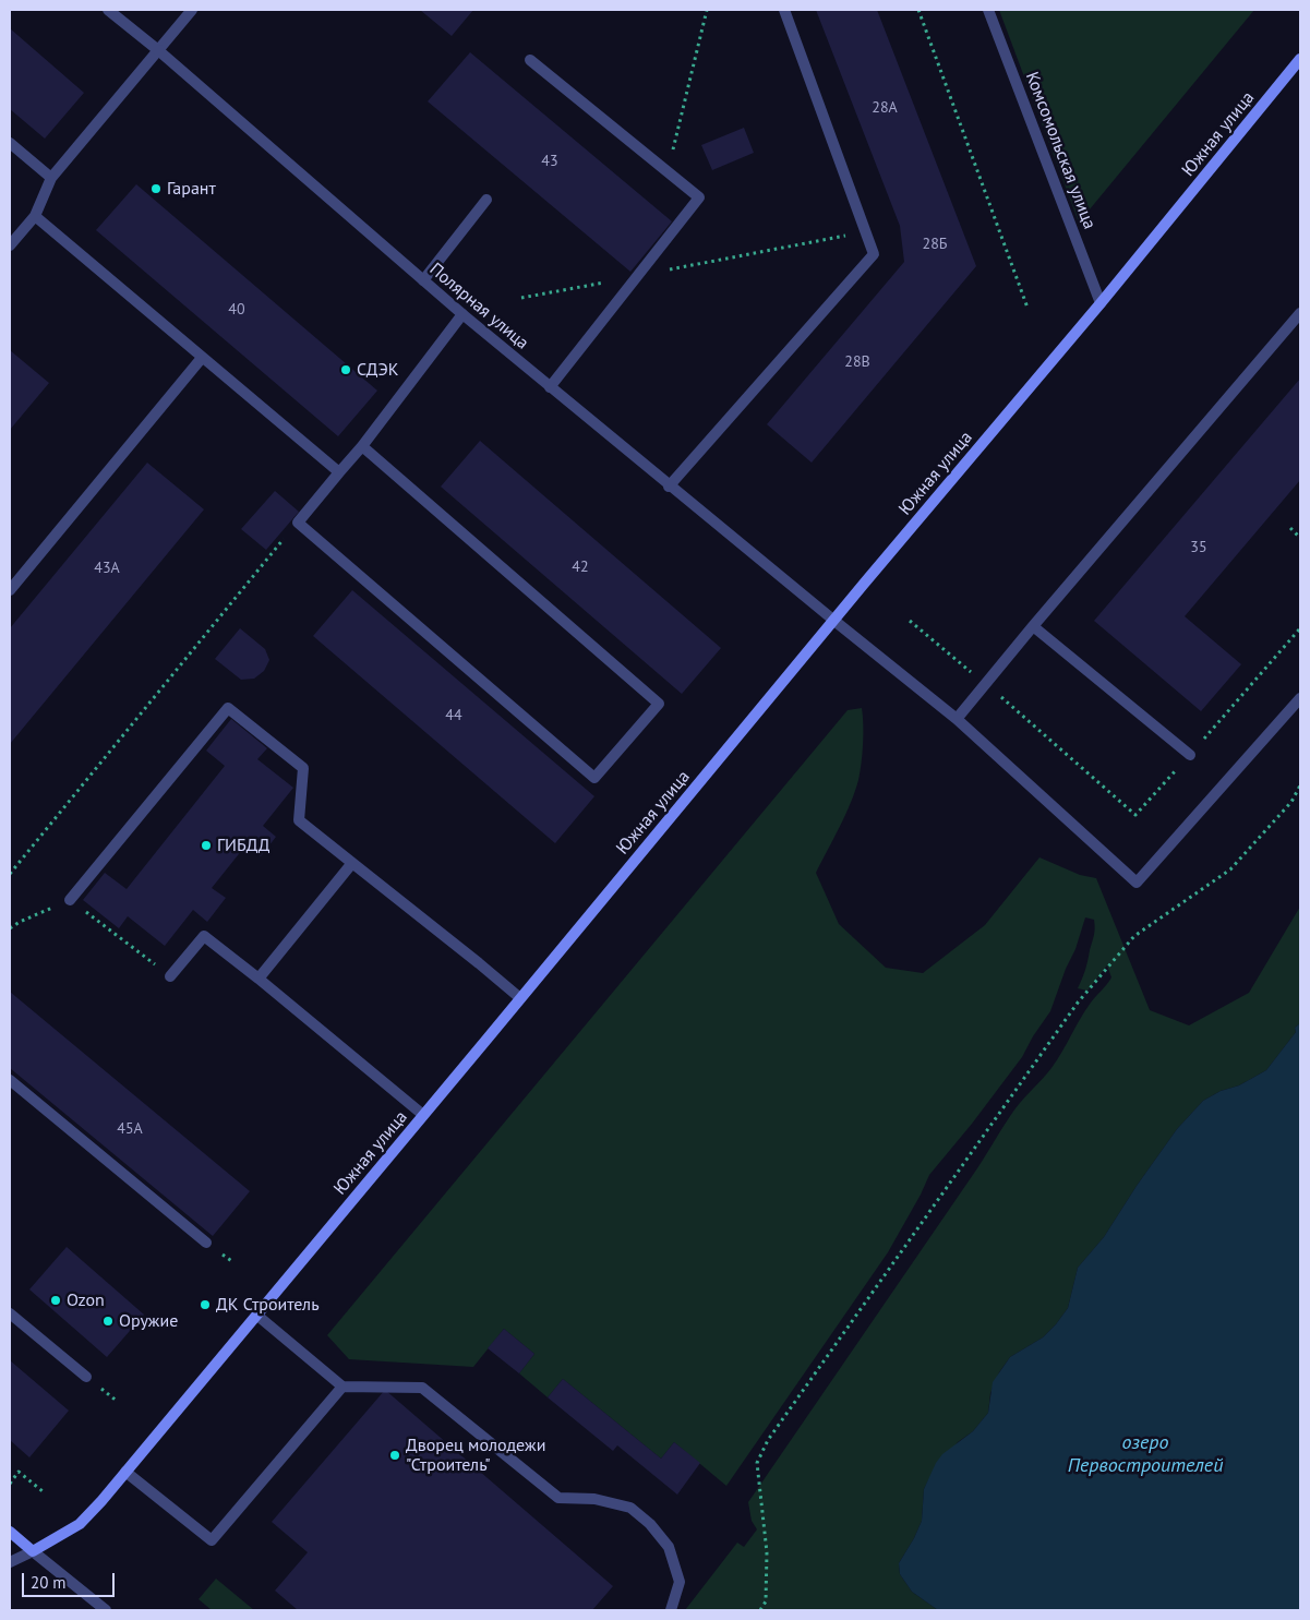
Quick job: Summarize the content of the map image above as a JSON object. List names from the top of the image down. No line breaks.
{"streets":{"main road":["Южная улица"],"street":["Комсомольская улица","Полярная улица"]},"crossings":[["Южная улица","Комсомольская улица"],["Южная улица","Полярная улица"]],"water":["озеро Первостроителей"],"places":["Гарант","СДЭК","ГИБДД","Ozon","ДК Строитель","Оружие","Дворец молодежи \"Строитель\""],"house_numbers":["28А","43","28Б","40","28В","35","42","43А","44","45А"],"scale_bar":"20 m"}
